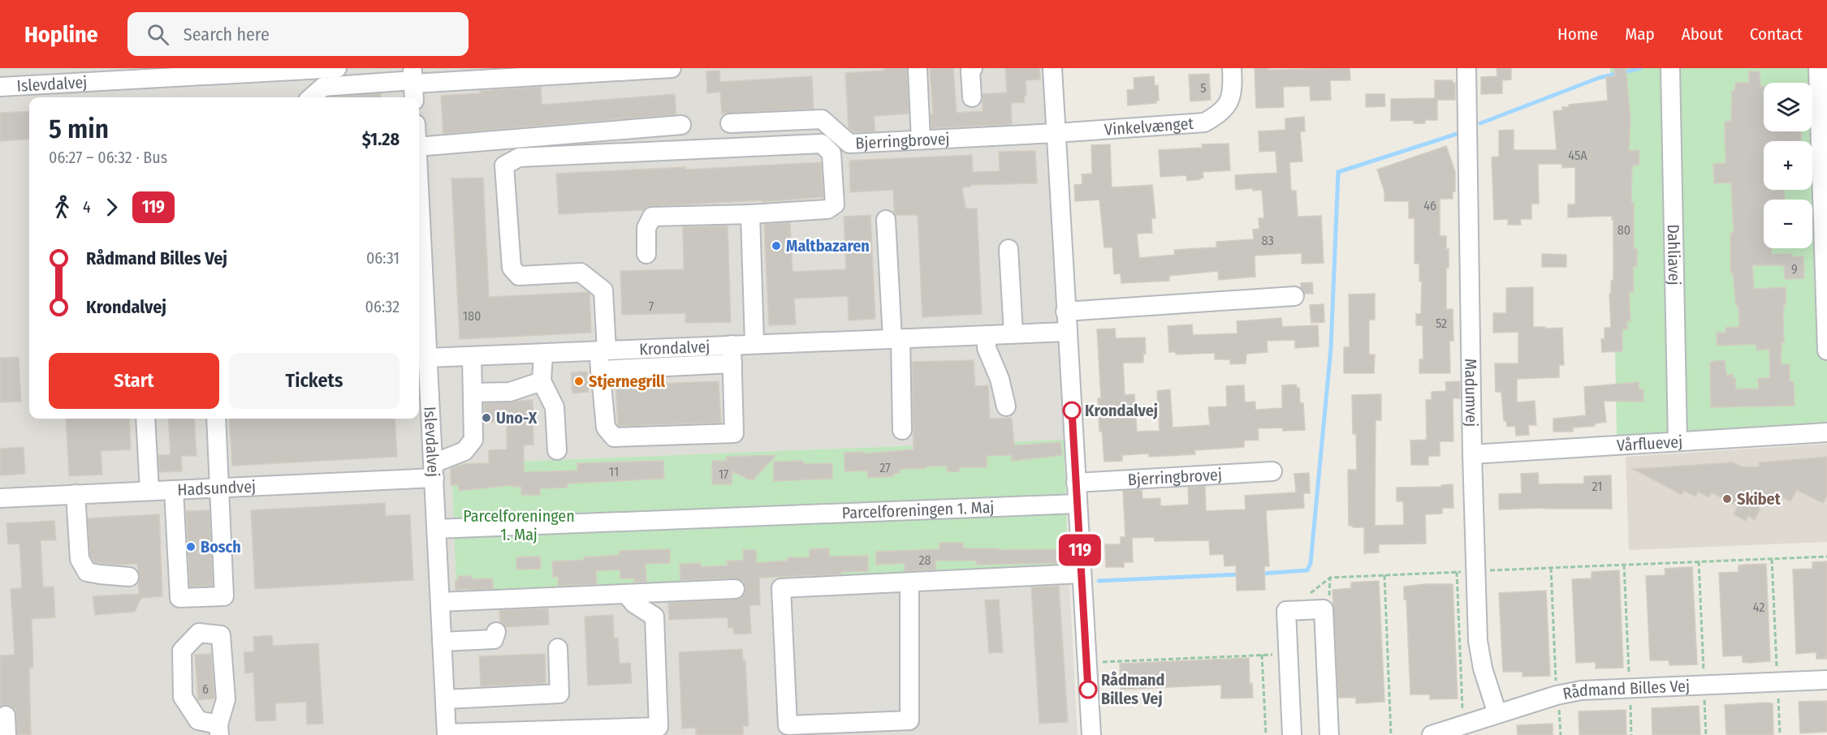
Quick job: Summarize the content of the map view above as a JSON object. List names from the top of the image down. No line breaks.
{"streets":{"street":["Islevdalvej","Vinkelvænget","Bjerringbrovej","Dahliavej","Krondalvej","Madumvej","Vårfluevej","Hadsundvej","Parcelforeningen 1. Maj","Rådmand Billes Vej"]},"crossings":[["Islevdalvej","Krondalvej"],["Islevdalvej","Hadsundvej"],["Islevdalvej","Parcelforeningen 1. Maj"],["Vinkelvænget","Bjerringbrovej"],["Dahliavej","Vårfluevej"],["Krondalvej","Hadsundvej"],["Madumvej","Vårfluevej"],["Madumvej","Rådmand Billes Vej"]],"parks":["Parcelforeningen 1. Maj"],"places":["Maltbazaren","Stjernegrill","Krondalvej","Uno-X","Skibet","Bosch","Rådmand Billes Vej"],"lines":["bus line 119"],"house_numbers":["5","45A","46","80","83","9","7","180","52","27","11","17","21","28","42","6"],"page":{"header":"Hopline","search":"Search here","nav":["Home","Map","About","Contact"],"on_map":"119","map_buttons":["+","−"],"heading":["5 min","06:27 – 06:32 · Bus","$1.28"],"legs":["4","119"],"list":[{"name":"Rådmand Billes Vej","value":"06:31"},{"name":"Krondalvej","value":"06:32"}],"buttons":["Start","Tickets"]}}
